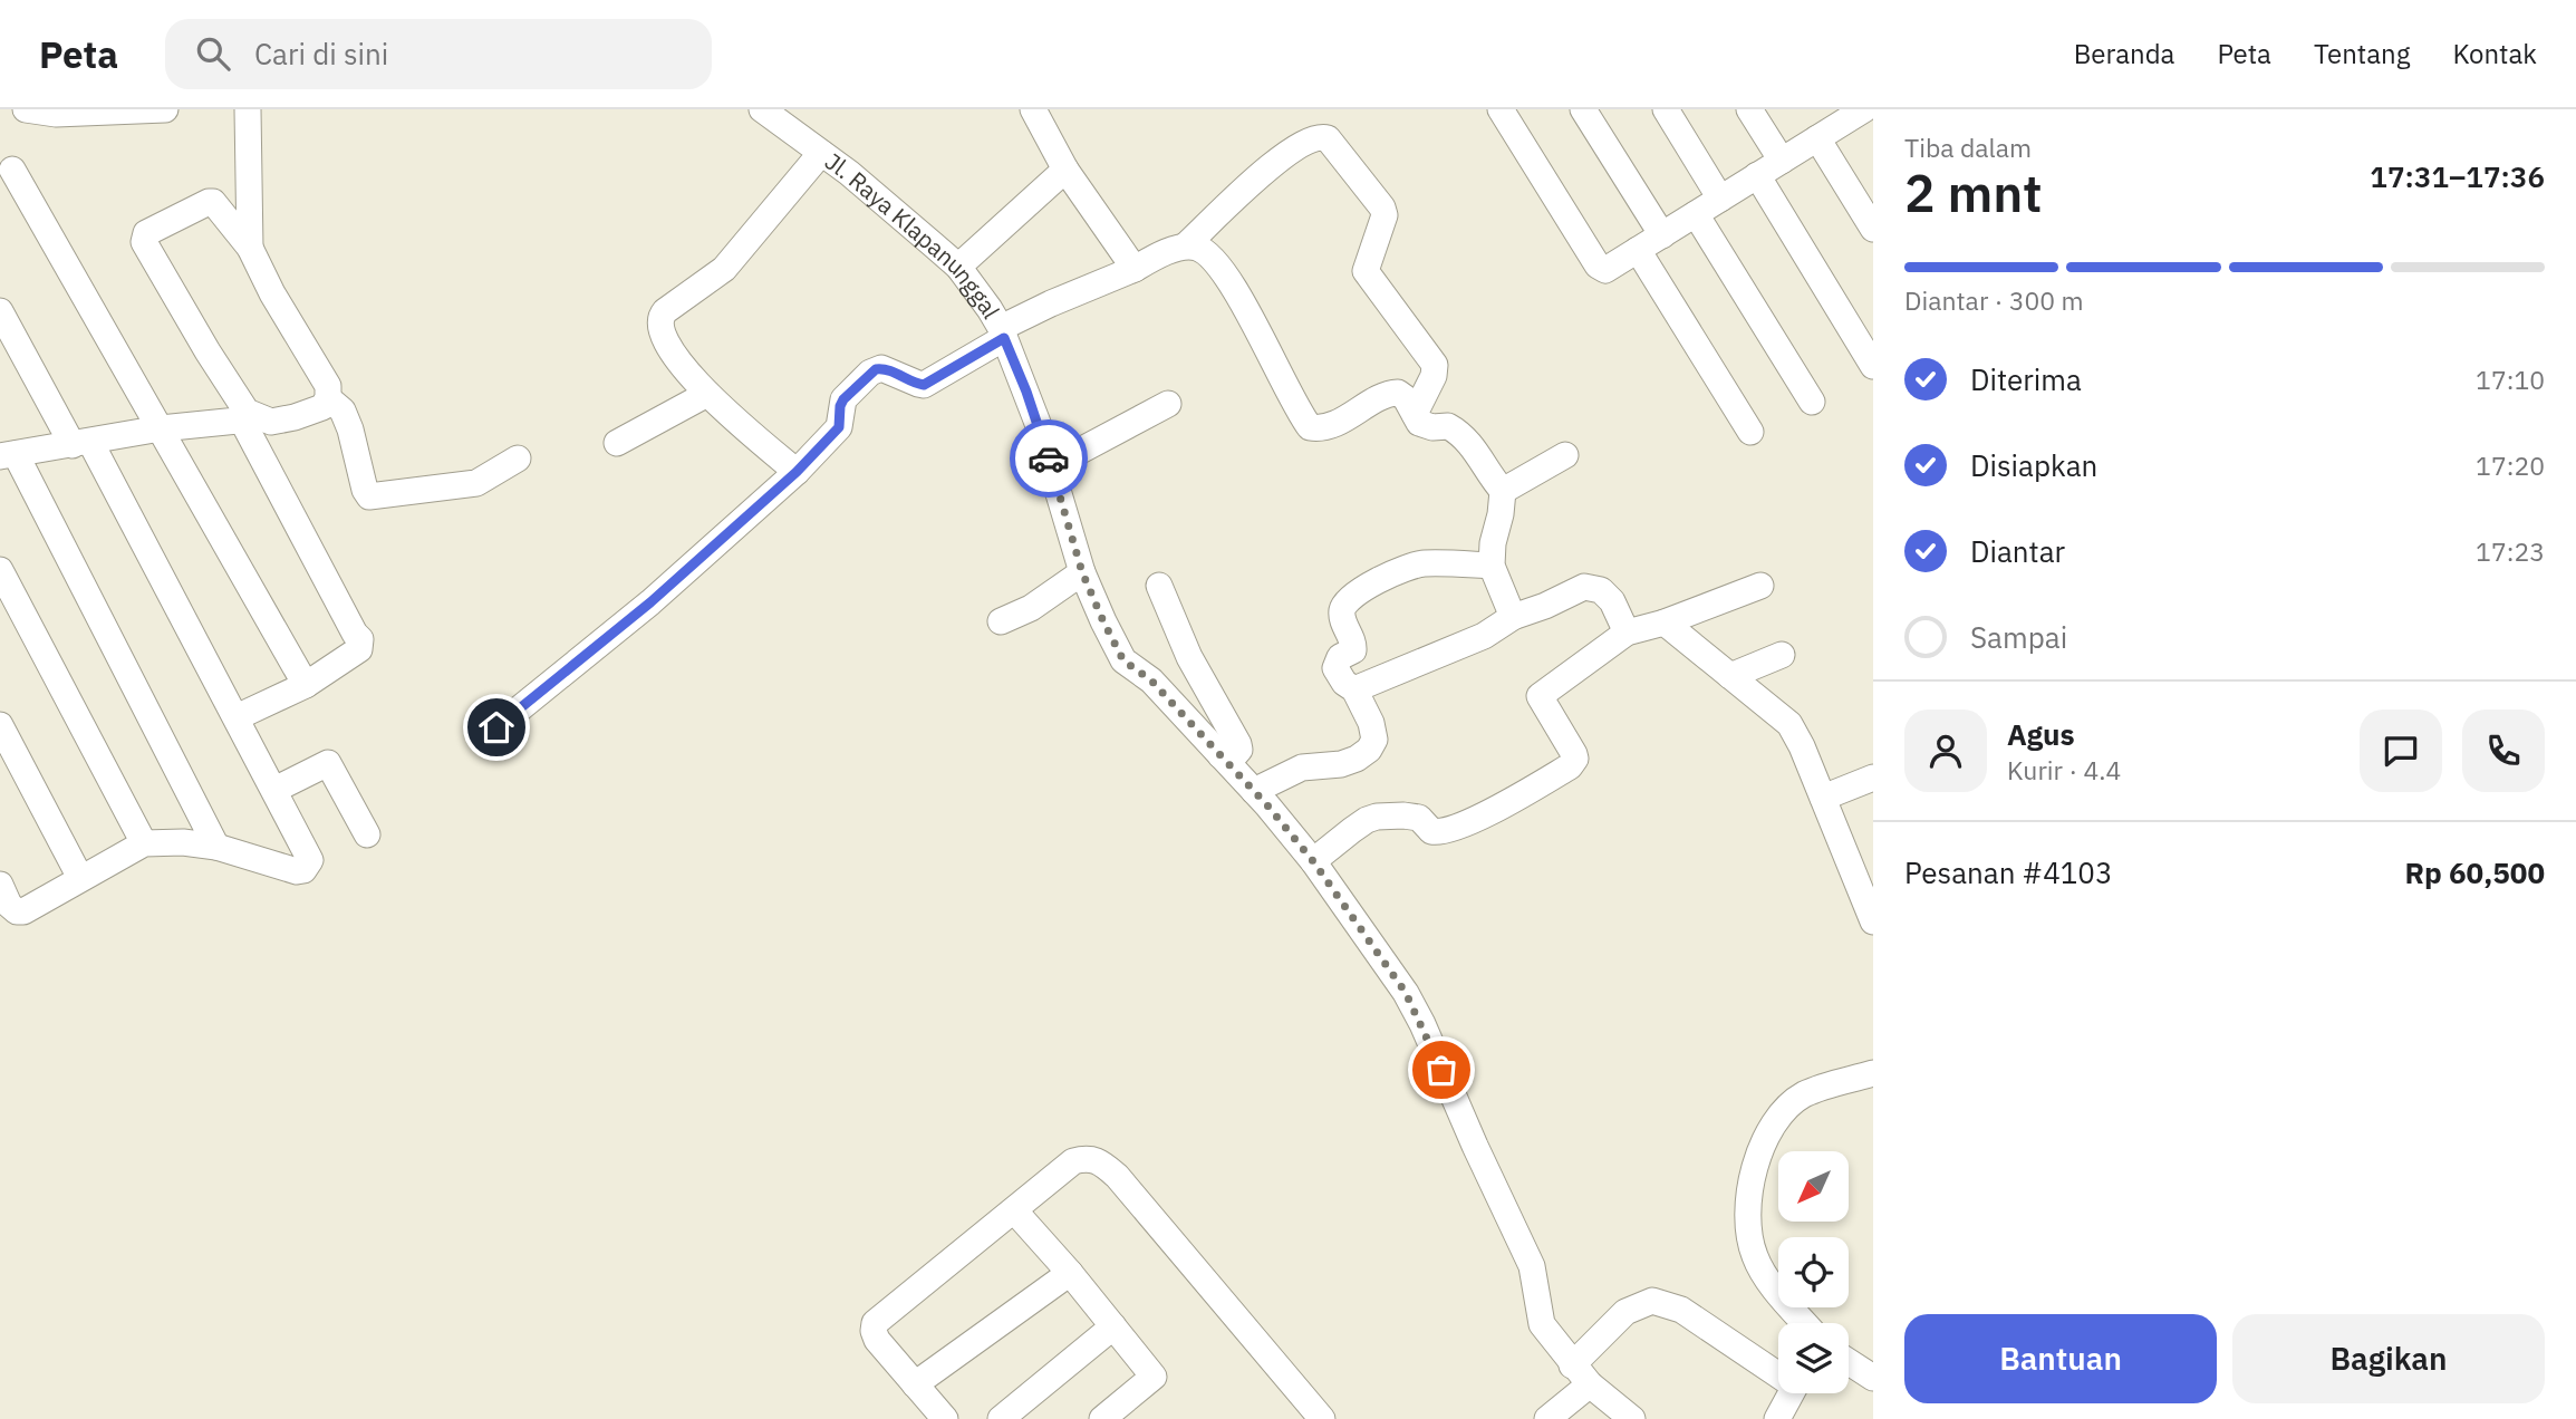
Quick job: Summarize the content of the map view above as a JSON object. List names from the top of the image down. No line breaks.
{"streets":{"street":["Jl. Raya Klapanunggal"]},"north":"bottom left","page":{"header":"Peta","search":"Cari di sini","nav":["Beranda","Peta","Tentang","Kontak"],"heading":["2 mnt","Tiba dalam","17:31–17:36"],"panel":["Agus","Kurir · 4.4","Pesanan #4103","Rp 60,500"],"bar":"Diantar · 300 m","list":[["Diterima","17:10"],["Disiapkan","17:20"],["Diantar","17:23"],"Sampai"],"buttons":["Bantuan","Bagikan"]}}
